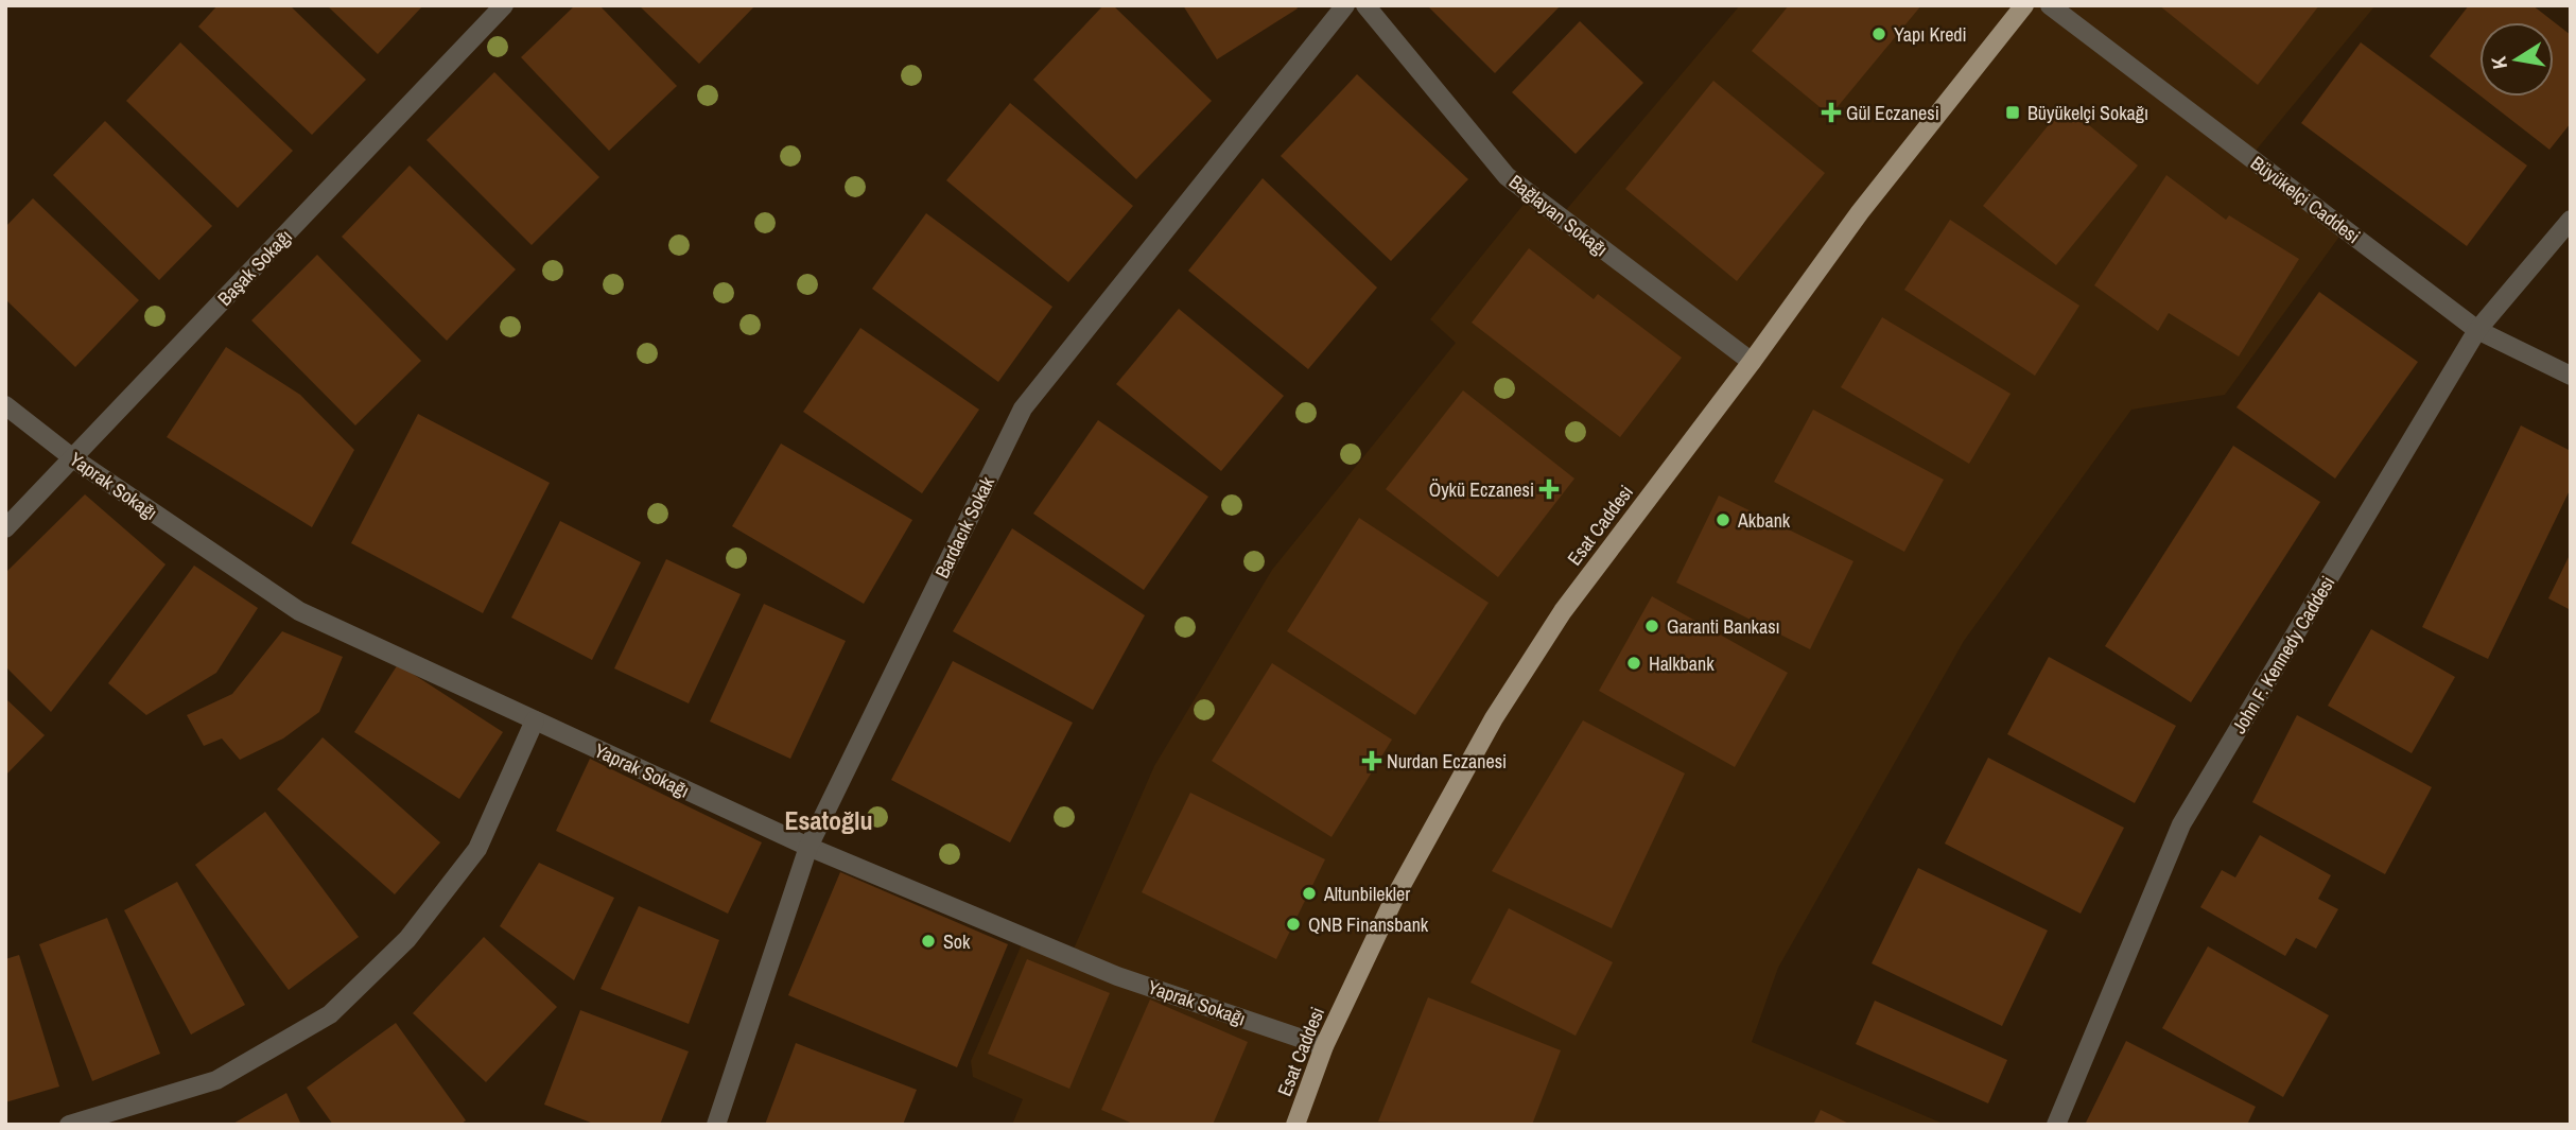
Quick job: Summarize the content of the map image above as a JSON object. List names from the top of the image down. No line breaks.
{"streets":{"main road":["Esat Caddesi"],"street":["Büyükelçi Caddesi","Bağlayan Sokağı","Başak Sokağı","Yaprak Sokağı","Bardacık Sokak","John F. Kennedy Caddesi"]},"crossings":[["Büyükelçi Caddesi","John F. Kennedy Caddesi"],["Bağlayan Sokağı","Esat Caddesi"],["Başak Sokağı","Yaprak Sokağı"],["Yaprak Sokağı","Esat Caddesi"],["Yaprak Sokağı","Bardacık Sokak"]],"districts":["Esatoğlu"],"places":{"other":["Yapı Kredi","Akbank","Garanti Bankası","Halkbank","Altunbilekler","QNB Finansbank","Sok"],"health":["Gül Eczanesi","Öykü Eczanesi","Nurdan Eczanesi"],"transit":["Büyükelçi Sokağı"]},"north":"left"}
